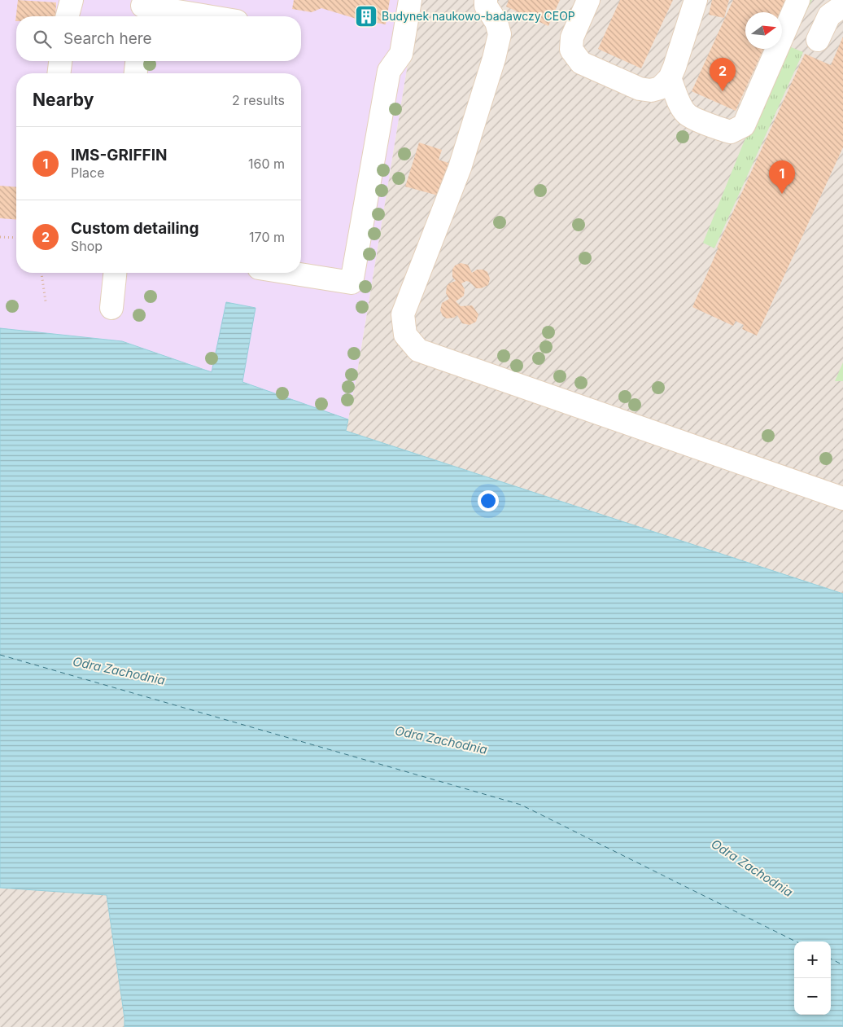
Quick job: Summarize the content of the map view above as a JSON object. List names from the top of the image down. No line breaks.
{"water":["Odra Zachodnia"],"places":{"building":["Budynek naukowo-badawczy CEOP"]},"north":"right","page":{"search":"Search here","pins":["2","1"],"heading":["Nearby","2 results"],"list":[{"mark":"1","name":"IMS-GRIFFIN","note":"Place","value":"160 m"},{"mark":"2","name":"Custom detailing","note":"Shop","value":"170 m"}],"map_buttons":["+","−"]}}
